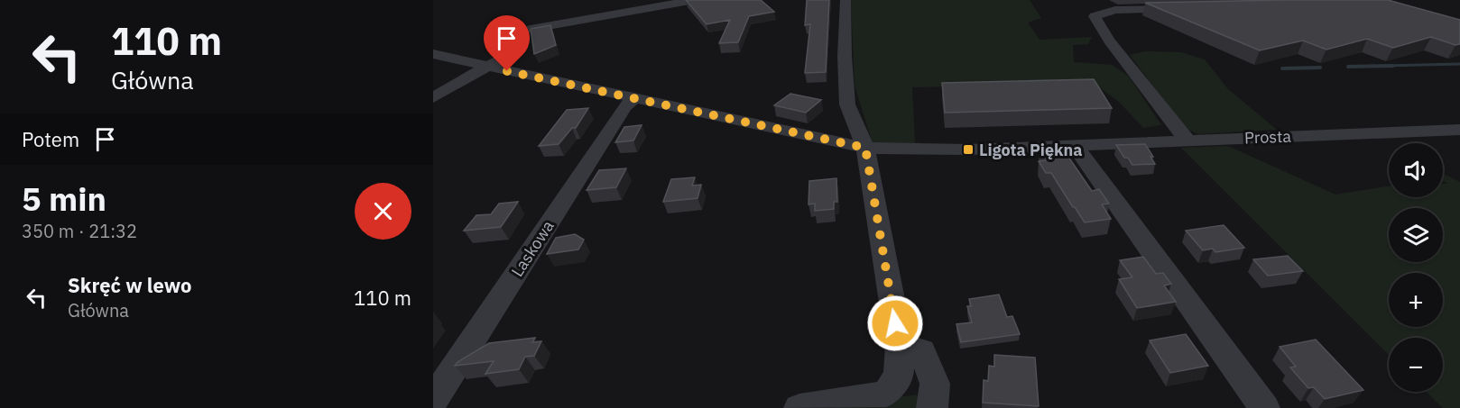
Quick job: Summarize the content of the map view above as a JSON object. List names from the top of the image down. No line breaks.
{"streets":{"street":["Prosta","Laskowa"]},"crossings":[["Prosta","Laskowa"]],"places":{"transit":["Ligota Piękna"]},"page":{"turn":["110 m","Główna"],"then":"Potem","map_buttons":["+","−"],"heading":["5 min","350 m · 21:32"],"list":[{"name":"Skręć w lewo","note":"Główna","value":"110 m"}]}}
